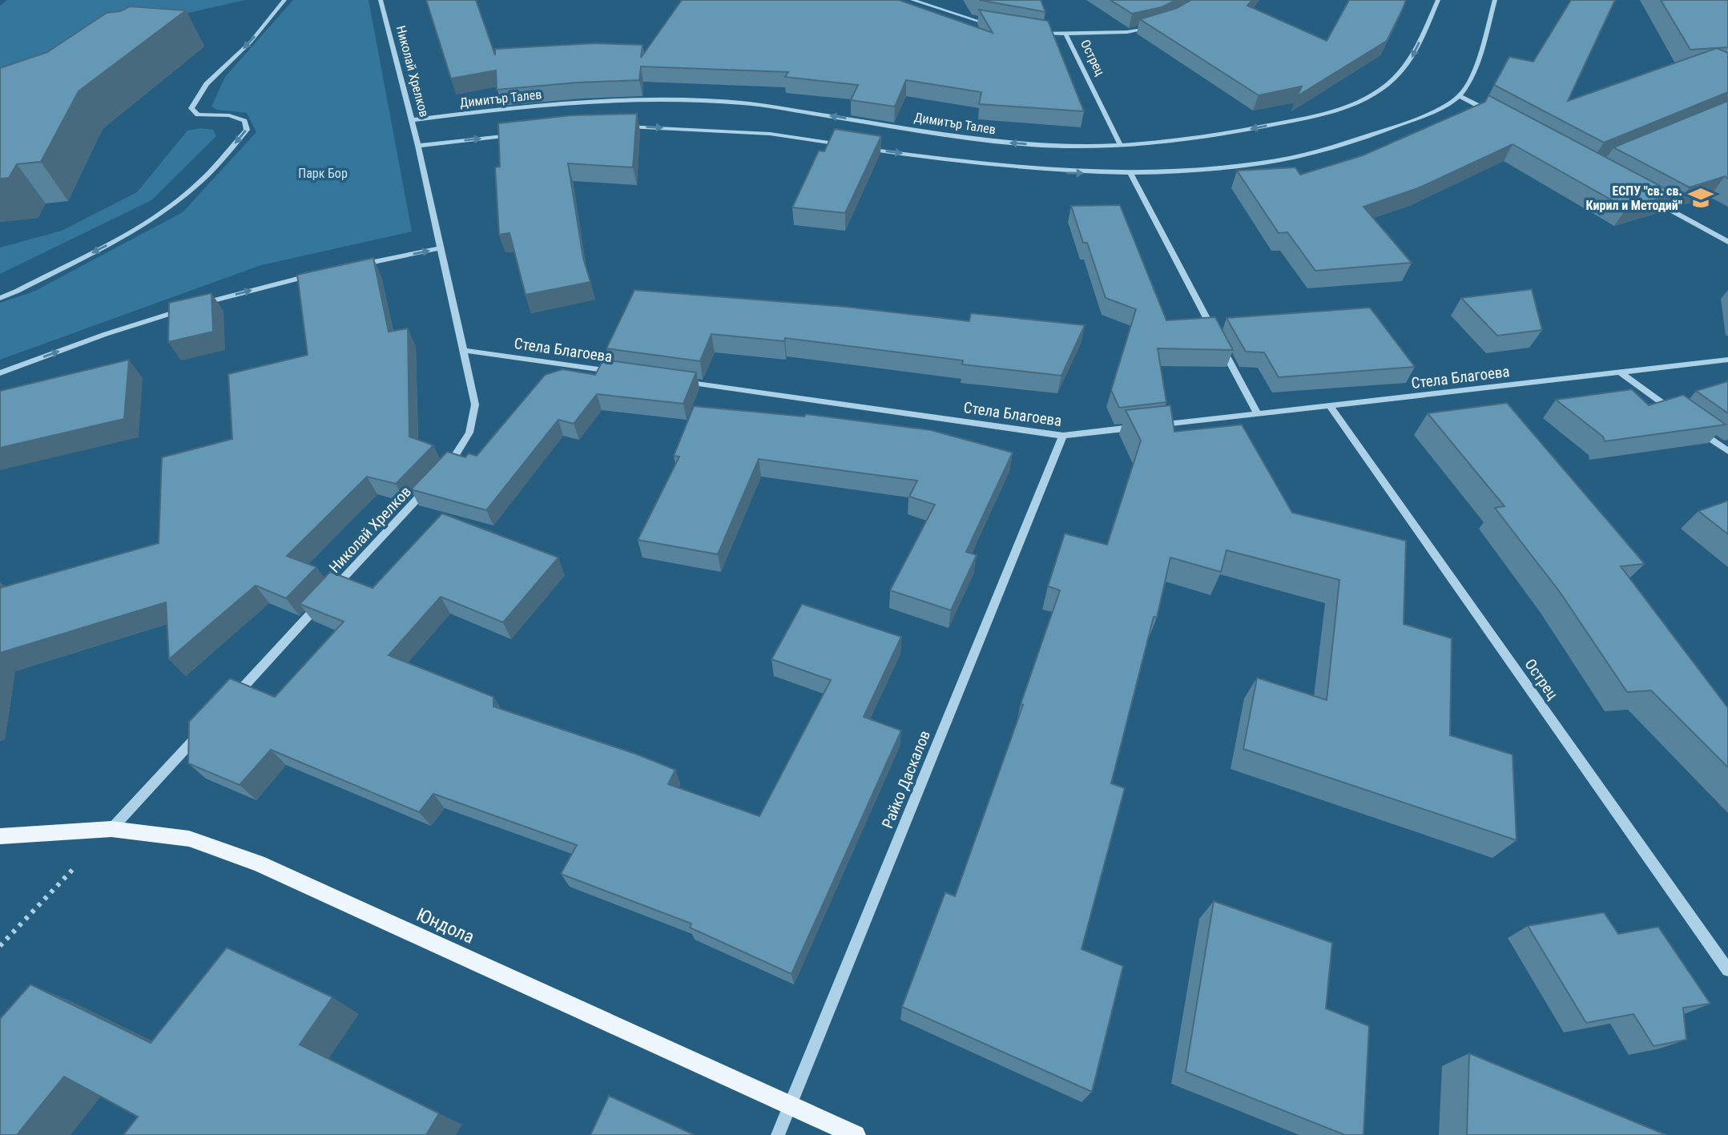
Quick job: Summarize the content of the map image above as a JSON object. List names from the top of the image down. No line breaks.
{"streets":{"main road":["Юндола"],"street":["Острец","Николай Хрелков","Димитър Талев","Стела Благоева","Райко Даскалов"]},"crossings":[["Острец","Димитър Талев"],["Острец","Стела Благоева"],["Николай Хрелков","Димитър Талев"],["Николай Хрелков","Стела Благоева"],["Стела Благоева","Райко Даскалов"],["Райко Даскалов","Юндола"]],"parks":["Парк Бор"],"places":{"school or university":["ЕСПУ \"св. св. Кирил и Методий\""]}}
